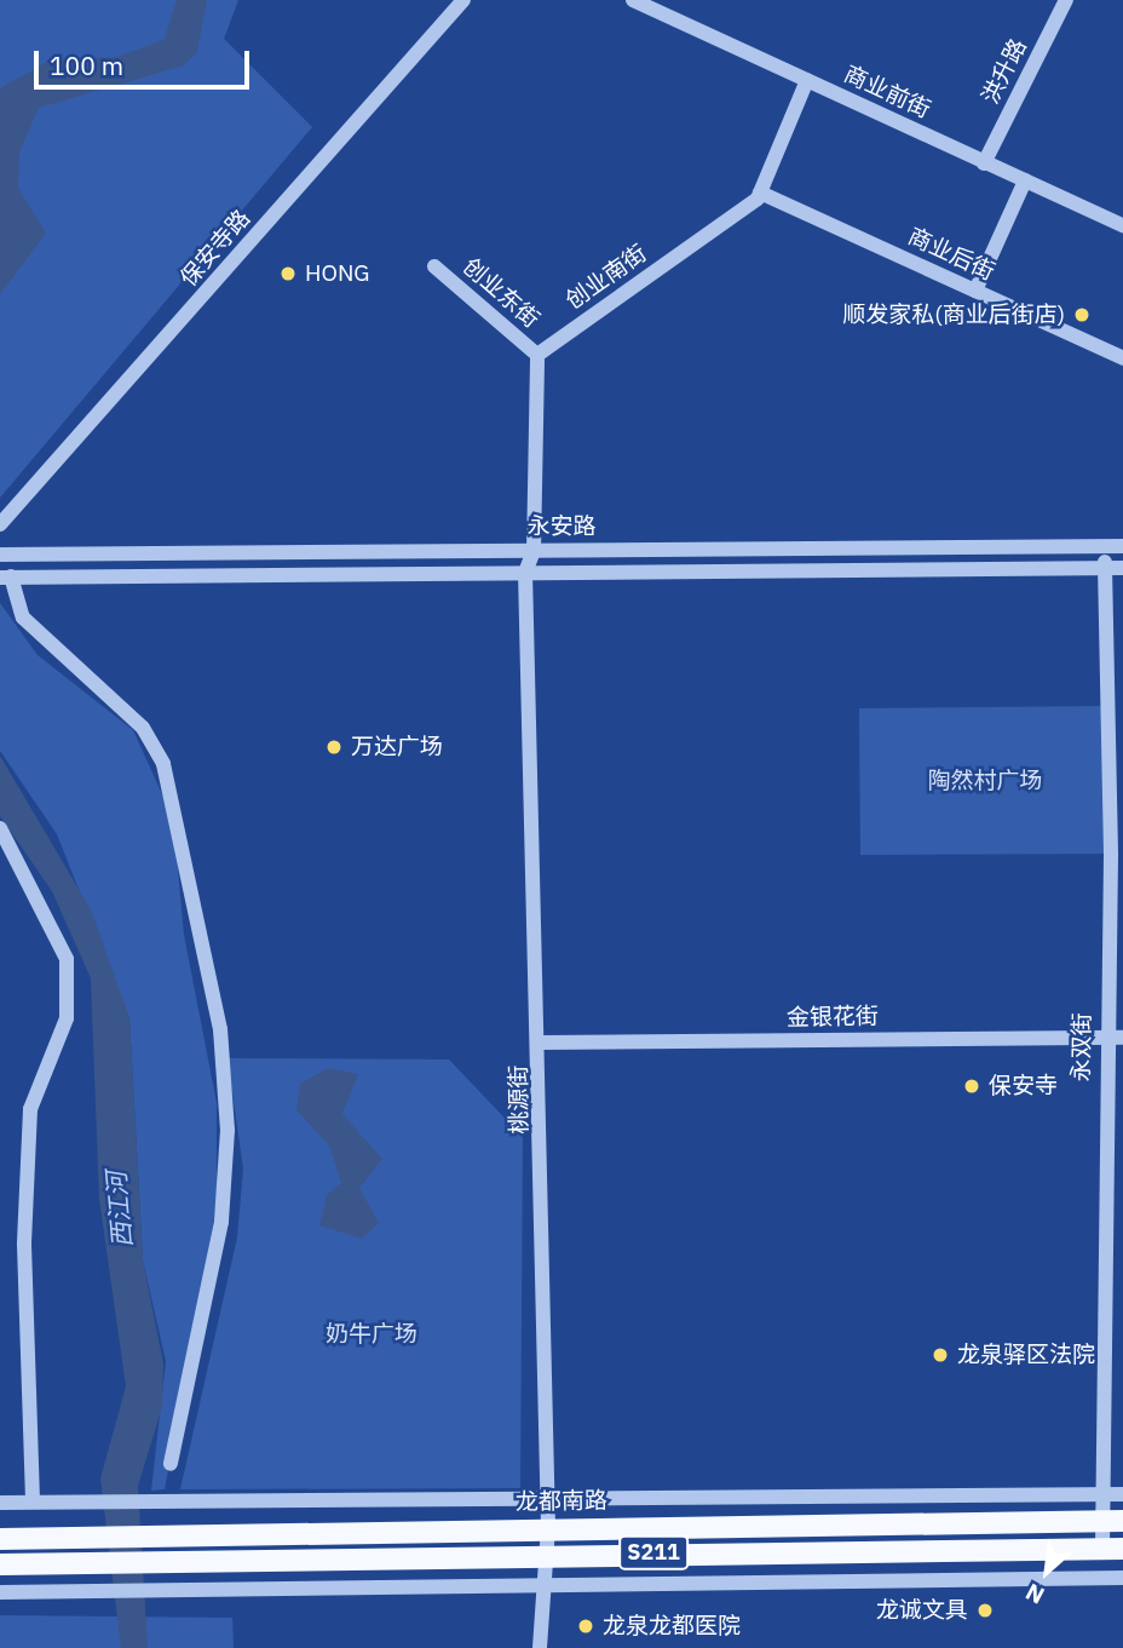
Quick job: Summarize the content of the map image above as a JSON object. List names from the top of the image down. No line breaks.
{"streets":{"main road":["龙都南路","S211"],"street":["洪升路","商业前街","保安寺路","商业后街","创业南街","创业东街","永安路","金银花街","永双街","桃源街"]},"crossings":[["洪升路","商业前街"],["商业后街","创业南街"],["创业南街","创业东街"],["永安路","永双街"],["永安路","桃源街"],["金银花街","永双街"],["金银花街","桃源街"],["永双街","龙都南路"],["永双街","S211"],["桃源街","龙都南路"],["桃源街","S211"]],"water":["西江河"],"parks":["陶然村广场","奶牛广场"],"places":["HONG","顺发家私(商业后街店)","万达广场","保安寺","龙泉驿区法院","龙诚文具","龙泉龙都医院"],"scale_bar":"100 m","north":"bottom left"}
